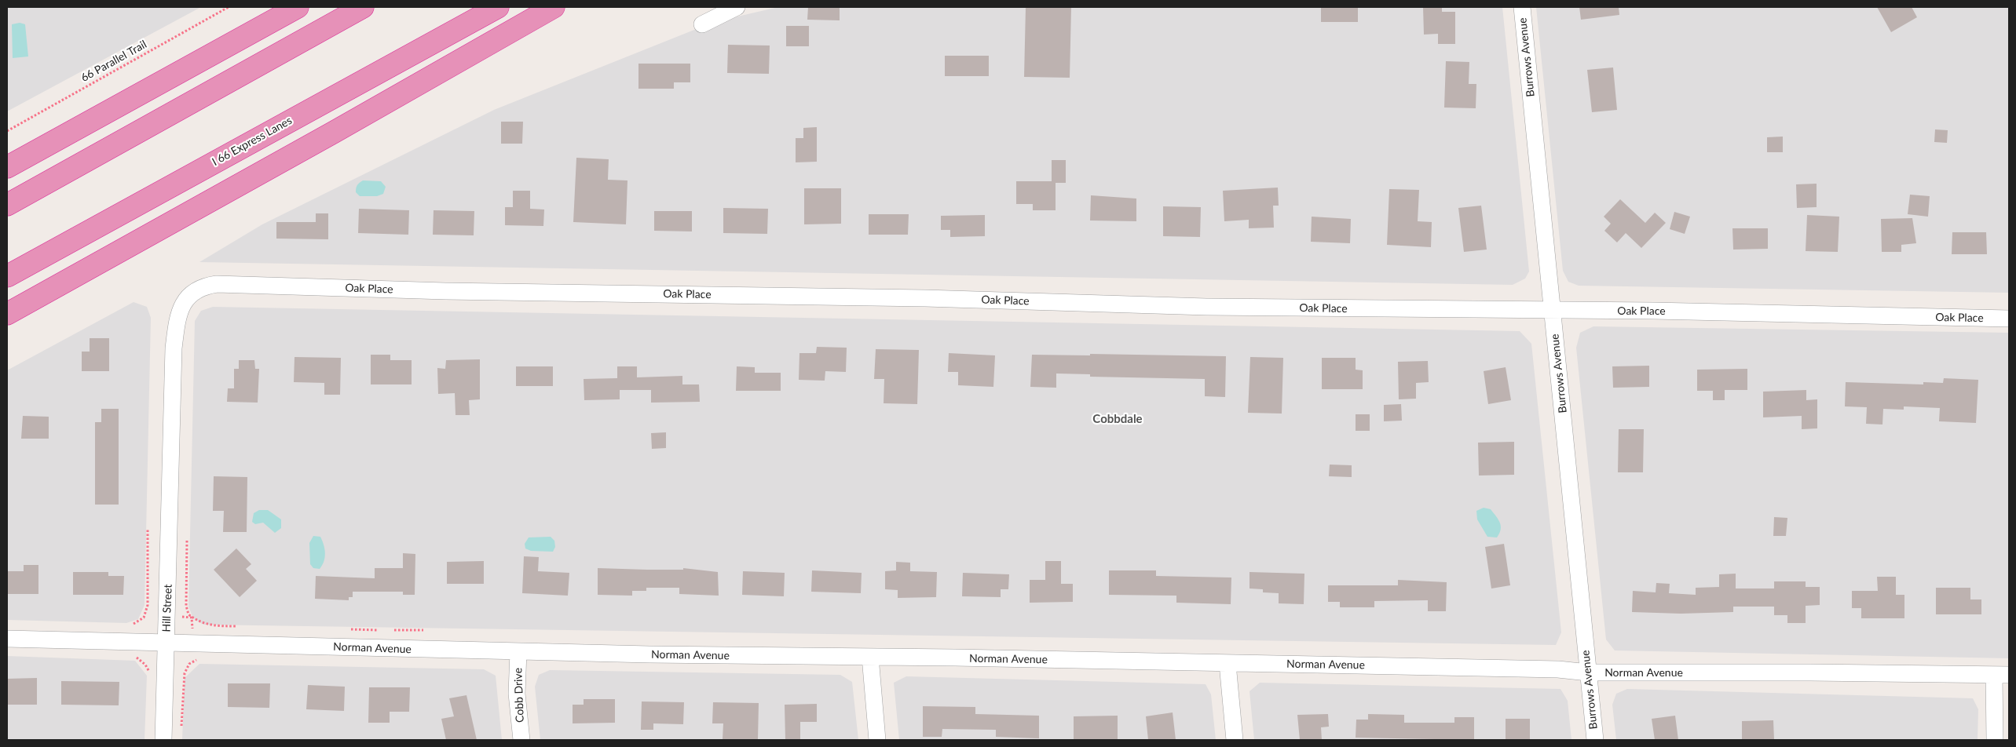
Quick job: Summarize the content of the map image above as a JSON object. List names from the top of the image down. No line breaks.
{"streets":{"highway":["I 66 Express Lanes"],"street":["Burrows Avenue","Oak Place","Hill Street","Norman Avenue","Cobb Drive"],"path":["66 Parallel Trail"]},"crossings":[["Burrows Avenue","Oak Place"],["Burrows Avenue","Norman Avenue"],["Oak Place","Hill Street"],["Hill Street","Norman Avenue"],["Norman Avenue","Cobb Drive"]],"districts":["Cobbdale"]}
